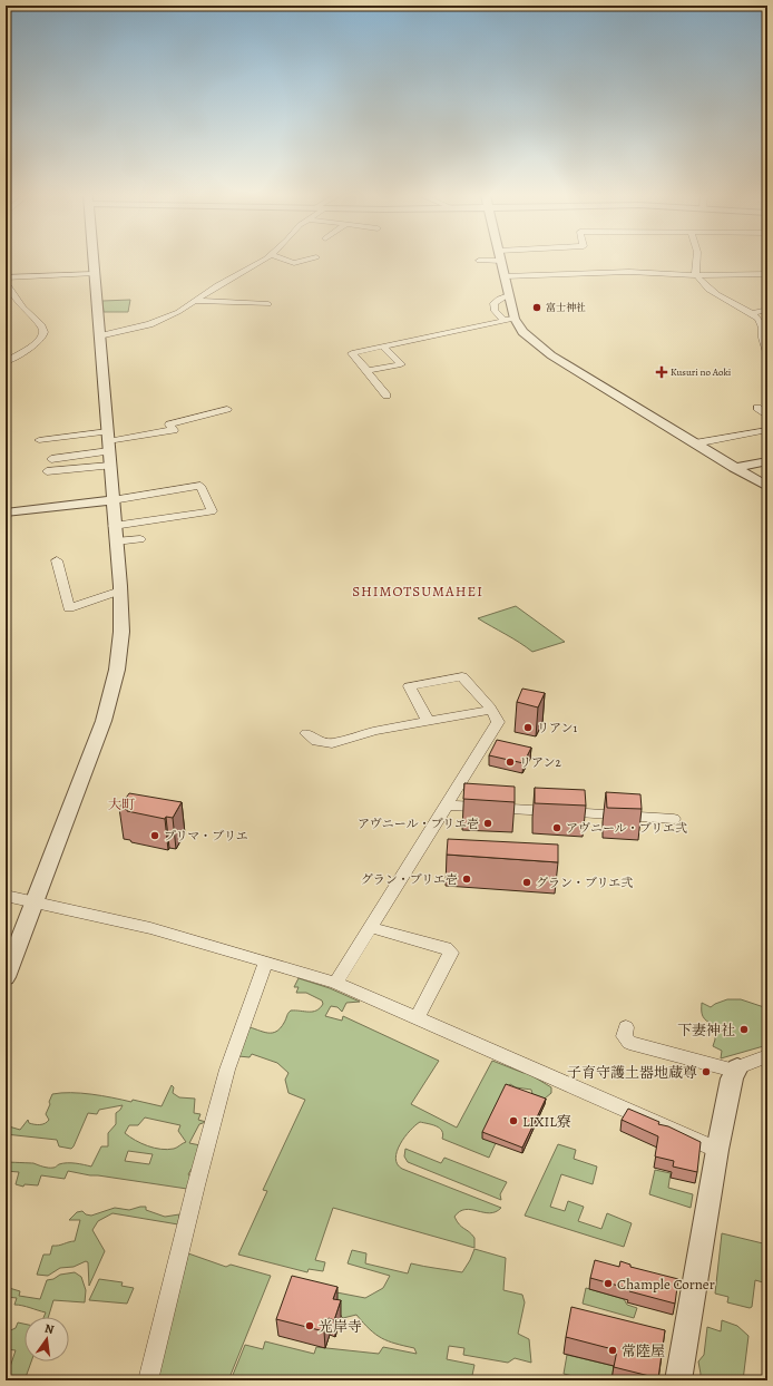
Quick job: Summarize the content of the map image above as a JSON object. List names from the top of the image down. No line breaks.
{"districts":["SHIMOTSUMAHEI","大町"],"places":{"other":["富士神社","リアン1","リアン2","アヴニール・ブリエ壱","アヴニール・ブリエ弐","プリマ・ブリエ","グラン・ブリエ壱","グラン・ブリエ弐","下妻神社","子育守護土器地蔵尊","LIXIL寮","Chample Corner","光岸寺","常陸屋"],"health":["Kusuri no Aoki"]},"north":"top"}
